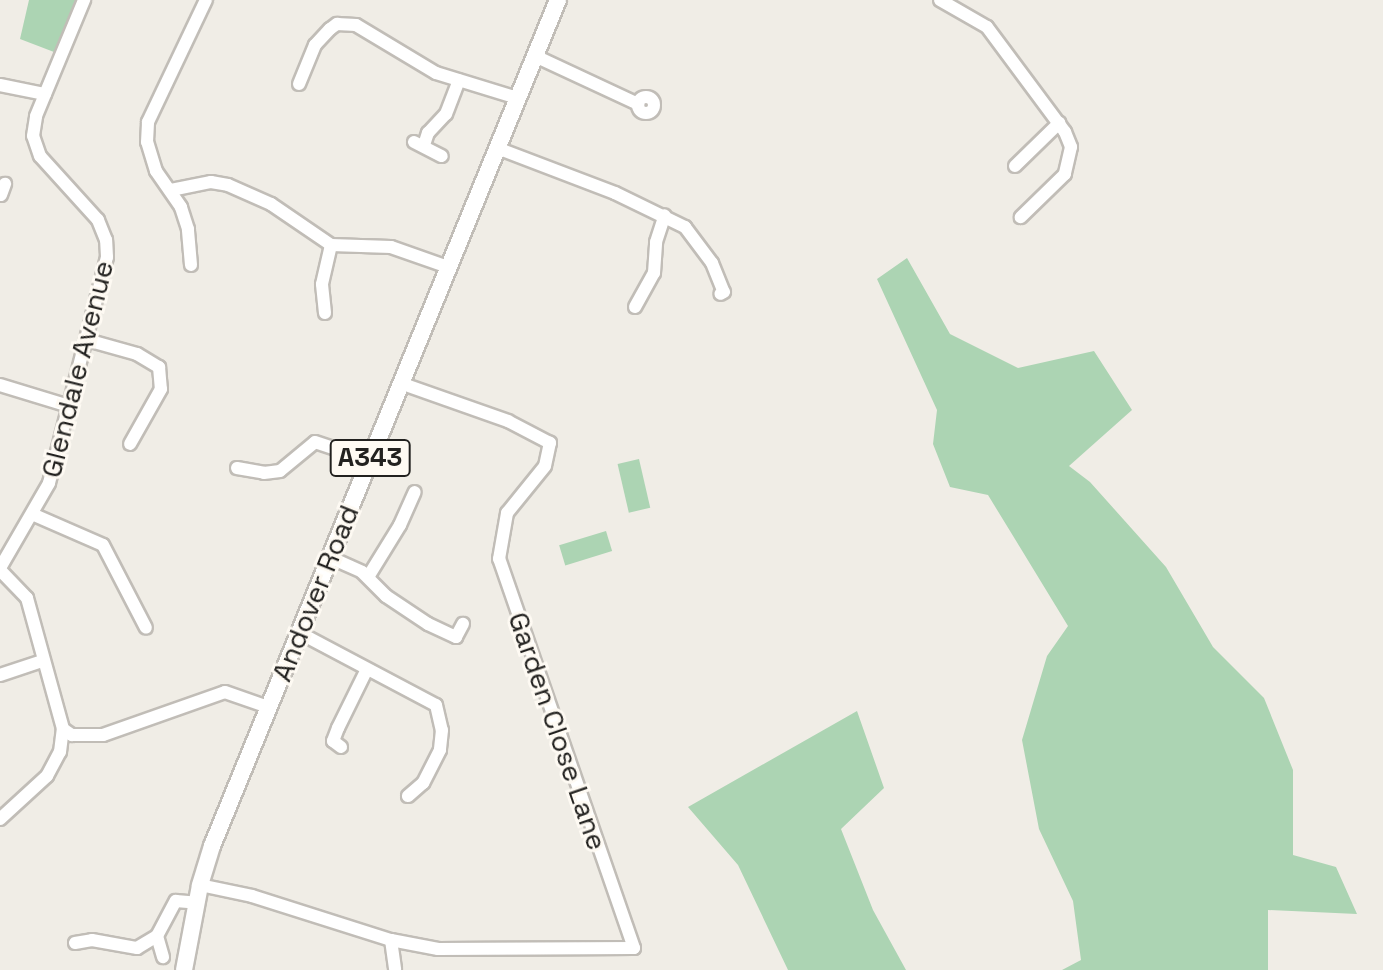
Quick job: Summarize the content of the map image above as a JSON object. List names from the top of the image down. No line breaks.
{"streets":{"main road":["A343","Andover Road"],"street":["Glendale Avenue","Garden Close Lane"]},"crossings":[["Andover Road","Garden Close Lane"]]}
